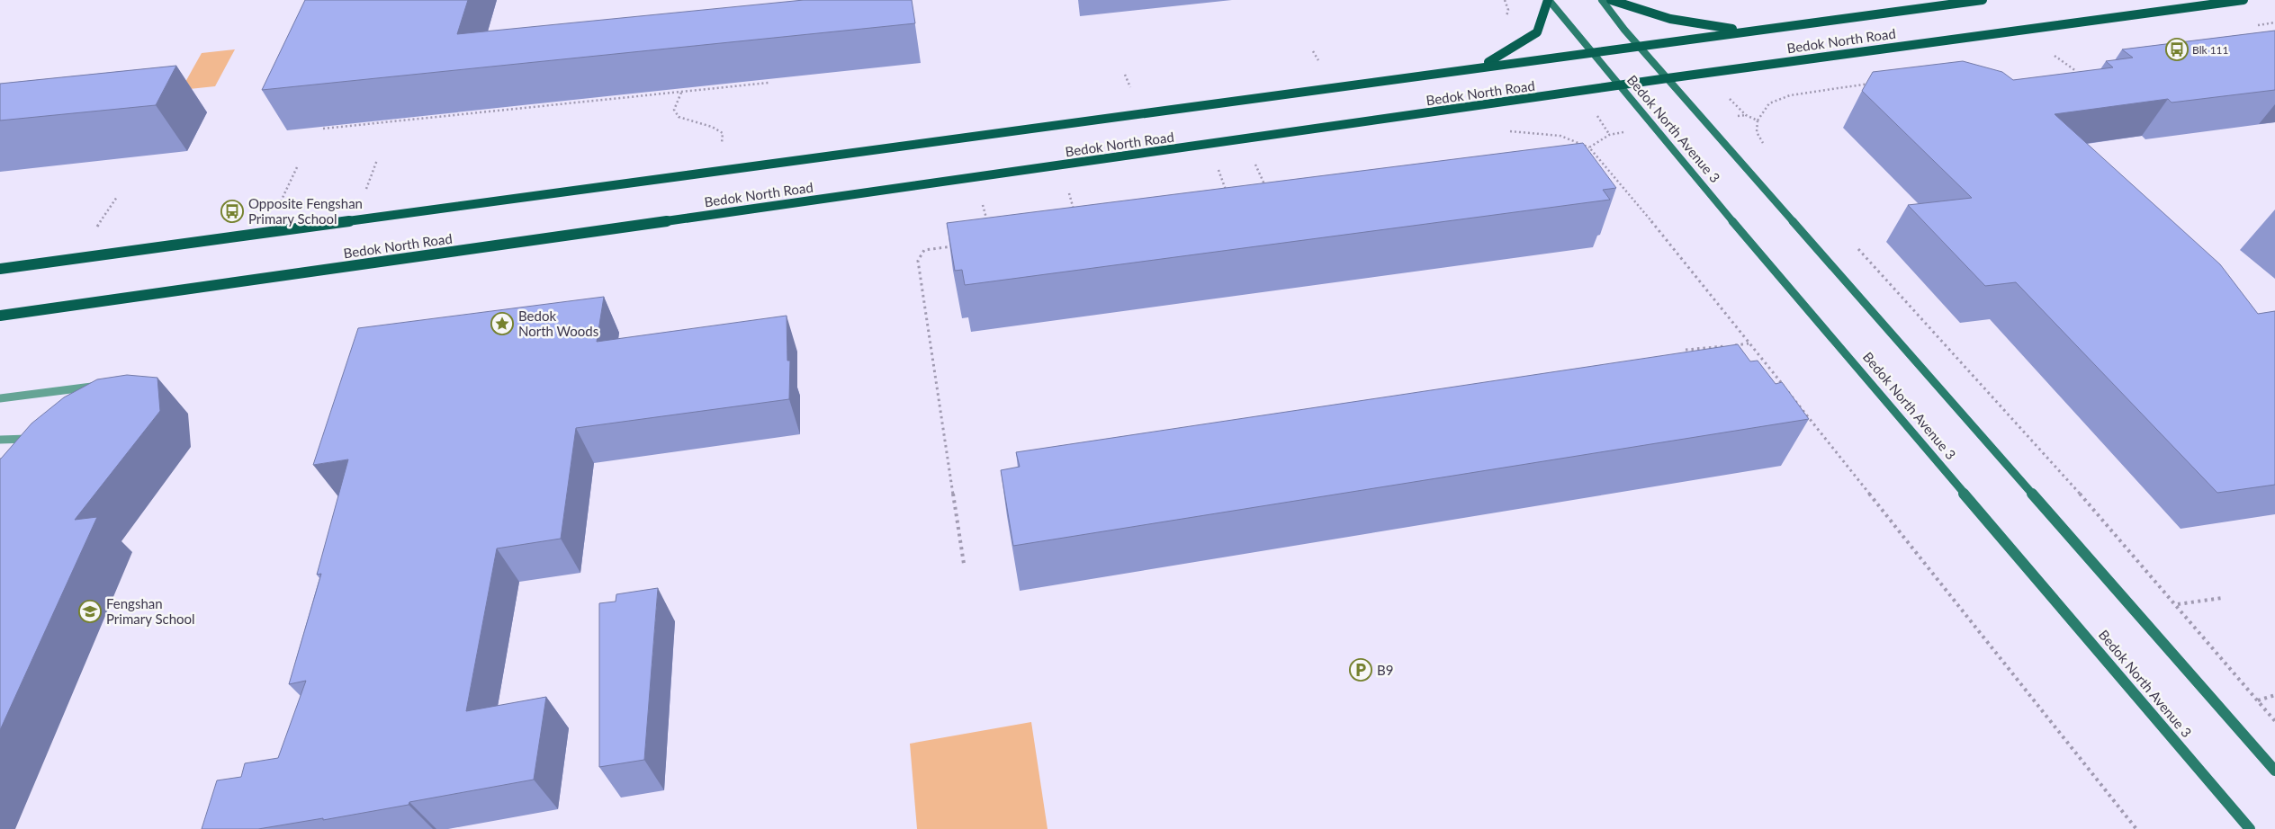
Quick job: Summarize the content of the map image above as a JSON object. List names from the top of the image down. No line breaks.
{"streets":{"main road":["Bedok North Road","Bedok North Avenue 3"]},"crossings":[["Bedok North Road","Bedok North Avenue 3"]],"places":{"bus stop":["Blk 111","Opposite Fengshan Primary School"],"place":["Bedok North Woods"],"school or university":["Fengshan Primary School"],"parking":["B9"]}}
